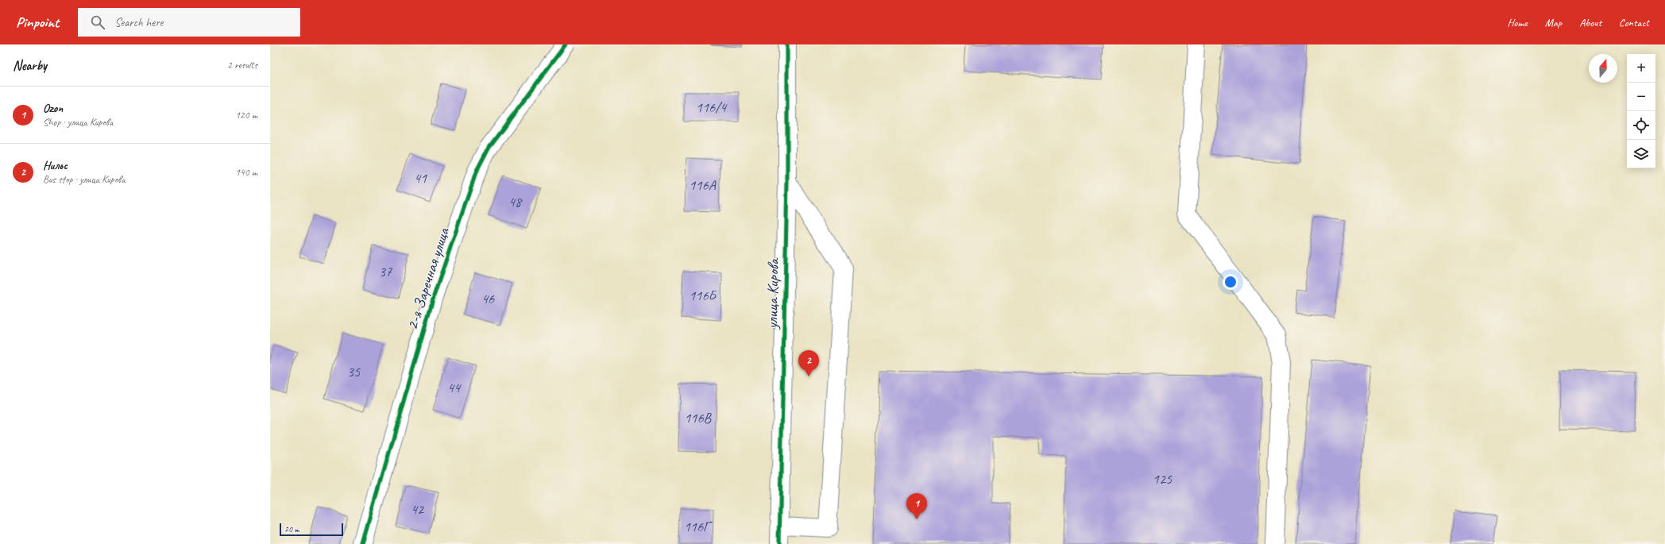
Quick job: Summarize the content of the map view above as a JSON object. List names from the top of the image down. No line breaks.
{"streets":{"street":["2-я Заречная улица","улица Кирова"]},"house_numbers":["116/4","41","116А","48","37","116Б","46","35","44","116В","125","42","116Г"],"scale_bar":"20 m","north":"top","page":{"header":"Pinpoint","search":"Search here","nav":["Home","Map","About","Contact"],"heading":["Nearby","2 results"],"map_buttons":["+","−"],"list":[{"mark":"1","name":"Ozon","note":"Shop · улица Кирова","value":"120 m"},{"mark":"2","name":"Нильс","note":"Bus stop · улица Кирова","value":"140 m"}],"pins":["2","1"],"scale":"20 m"}}
